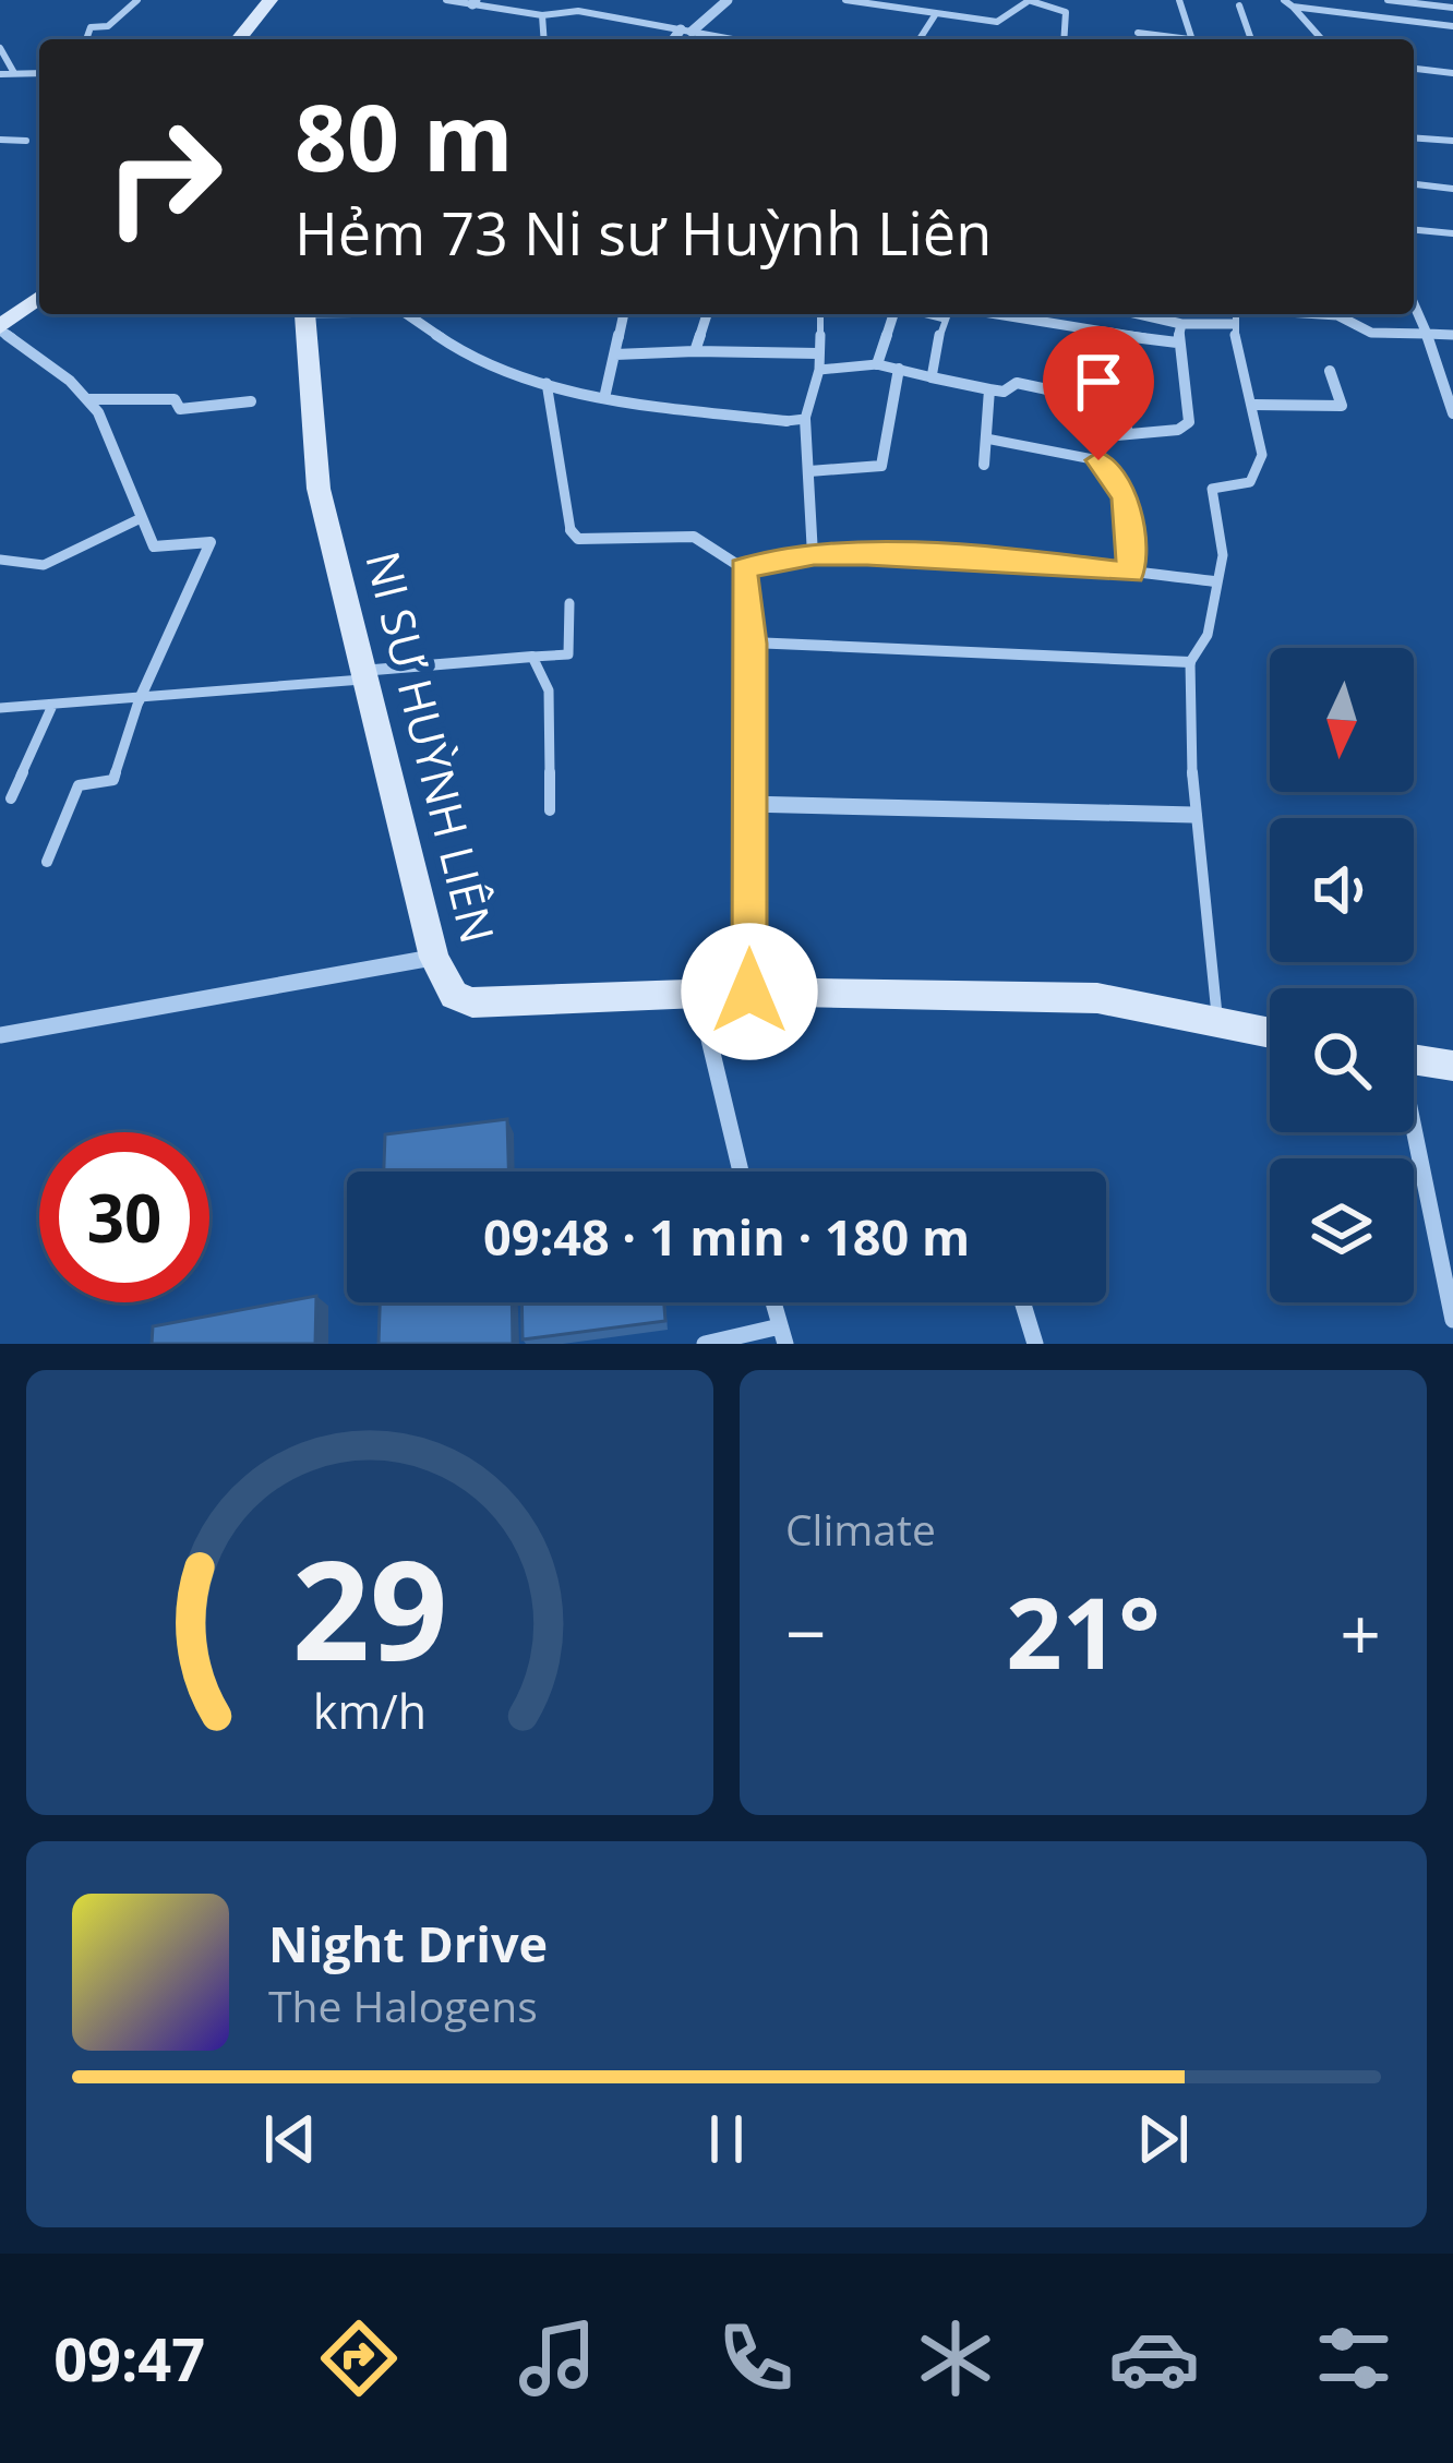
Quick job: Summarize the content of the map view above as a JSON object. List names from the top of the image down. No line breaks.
{"streets":{"street":["NI SƯ HUỲNH LIÊN"]},"north":"bottom","page":{"turn":["80 m","Hẻm 73 Ni sư Huỳnh Liên"],"limit":"30","trip":"09:48 · 1 min · 180 m","tile":"Climate","heat":["−","21°","+"],"song":["Night Drive","The Halogens"],"tabs":"09:47","gauge":["29","km/h"]}}
